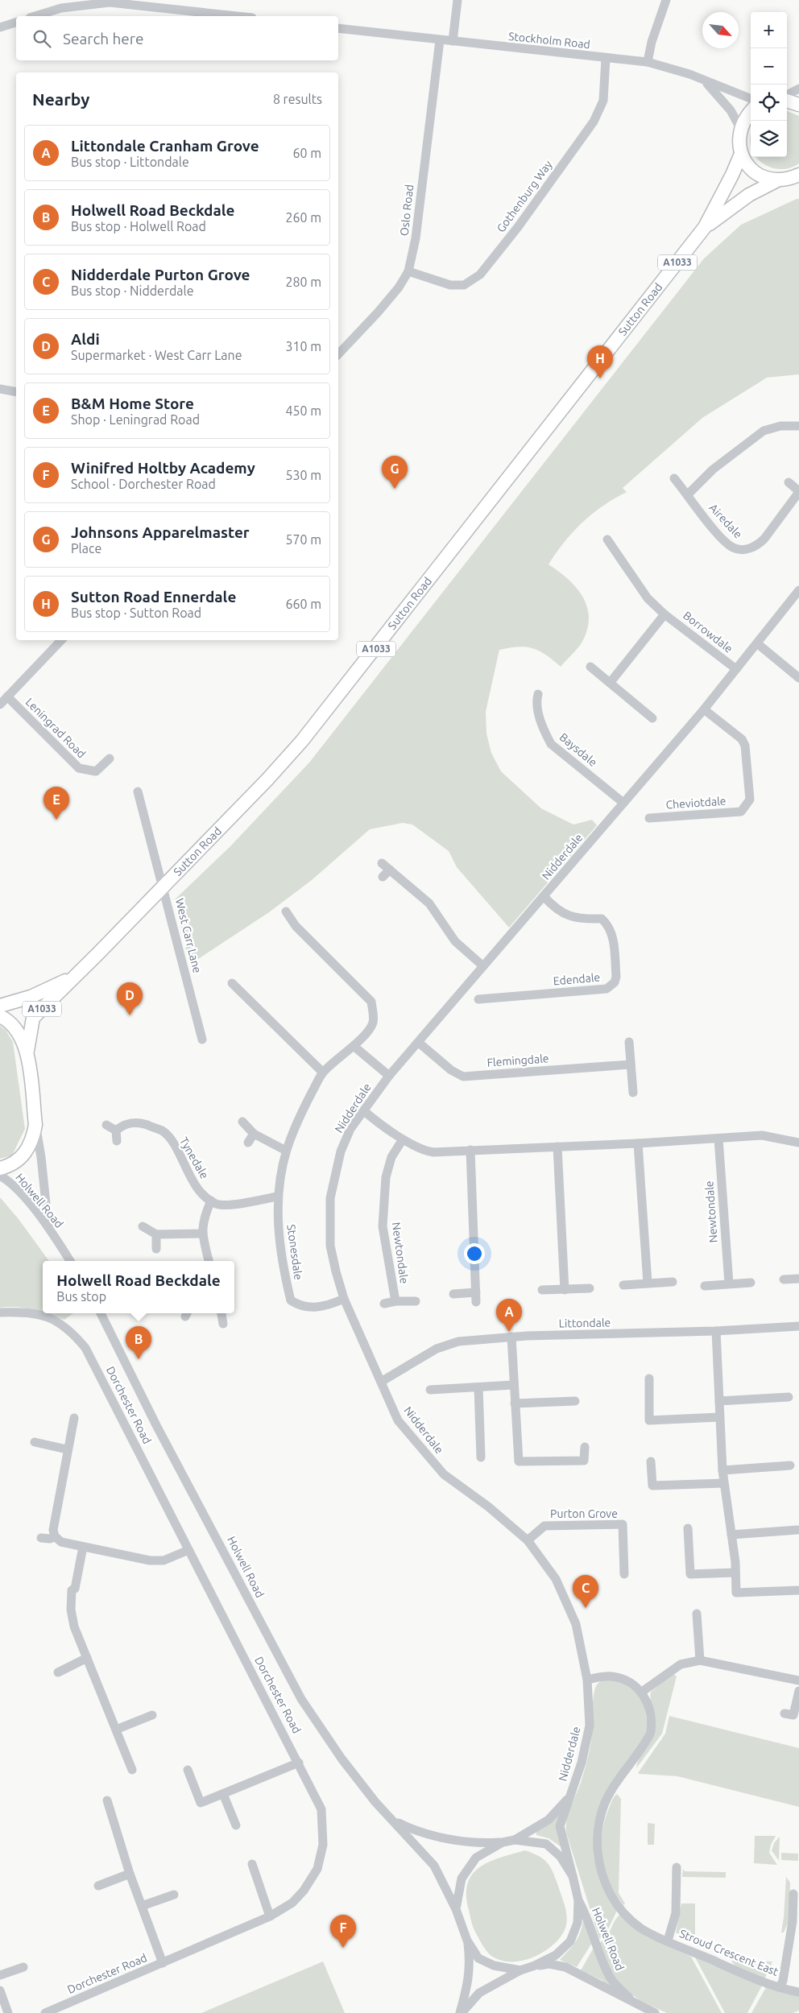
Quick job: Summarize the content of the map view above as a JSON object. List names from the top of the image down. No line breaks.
{"streets":{"highway":["A1033","Sutton Road"],"street":["Stockholm Road","Gothenburg Way","Oslo Road","Airedale","Borrowdale","Leningrad Road","Baysdale","Cheviotdale","Nidderdale","West Carr Lane","Edendale","Flemingdale","Tynedale","Holwell Road","Newtondale","Stonesdale","Littondale","Dorchester Road","Purton Grove","Stroud Crescent East"]},"crossings":[["Stockholm Road","Gothenburg Way"],["Stockholm Road","Oslo Road"],["Gothenburg Way","Oslo Road"],["A1033","Sutton Road"],["Sutton Road","West Carr Lane"],["Borrowdale","Nidderdale"],["Baysdale","Nidderdale"],["Cheviotdale","Nidderdale"],["Nidderdale","Edendale"],["Nidderdale","Flemingdale"],["Nidderdale","Holwell Road"],["Nidderdale","Stonesdale"],["Nidderdale","Littondale"],["Nidderdale","Purton Grove"],["Nidderdale","Stroud Crescent East"]],"north":"bottom right","page":{"map_buttons":["+","−"],"search":"Search here","heading":["Nearby","8 results"],"list":[{"mark":"A","name":"Littondale Cranham Grove","note":"Bus stop · Littondale","value":"60 m"},{"mark":"B","name":"Holwell Road Beckdale","note":"Bus stop · Holwell Road","value":"260 m"},{"mark":"C","name":"Nidderdale Purton Grove","note":"Bus stop · Nidderdale","value":"280 m"},{"mark":"D","name":"Aldi","note":"Supermarket · West Carr Lane","value":"310 m"},{"mark":"E","name":"B&M Home Store","note":"Shop · Leningrad Road","value":"450 m"},{"mark":"F","name":"Winifred Holtby Academy","note":"School · Dorchester Road","value":"530 m"},{"mark":"G","name":"Johnsons Apparelmaster","note":"Place","value":"570 m"},{"mark":"H","name":"Sutton Road Ennerdale","note":"Bus stop · Sutton Road","value":"660 m"}],"pins":["H","G","E","D","A","B","C","F"],"popup":["Holwell Road Beckdale","Bus stop"]}}
